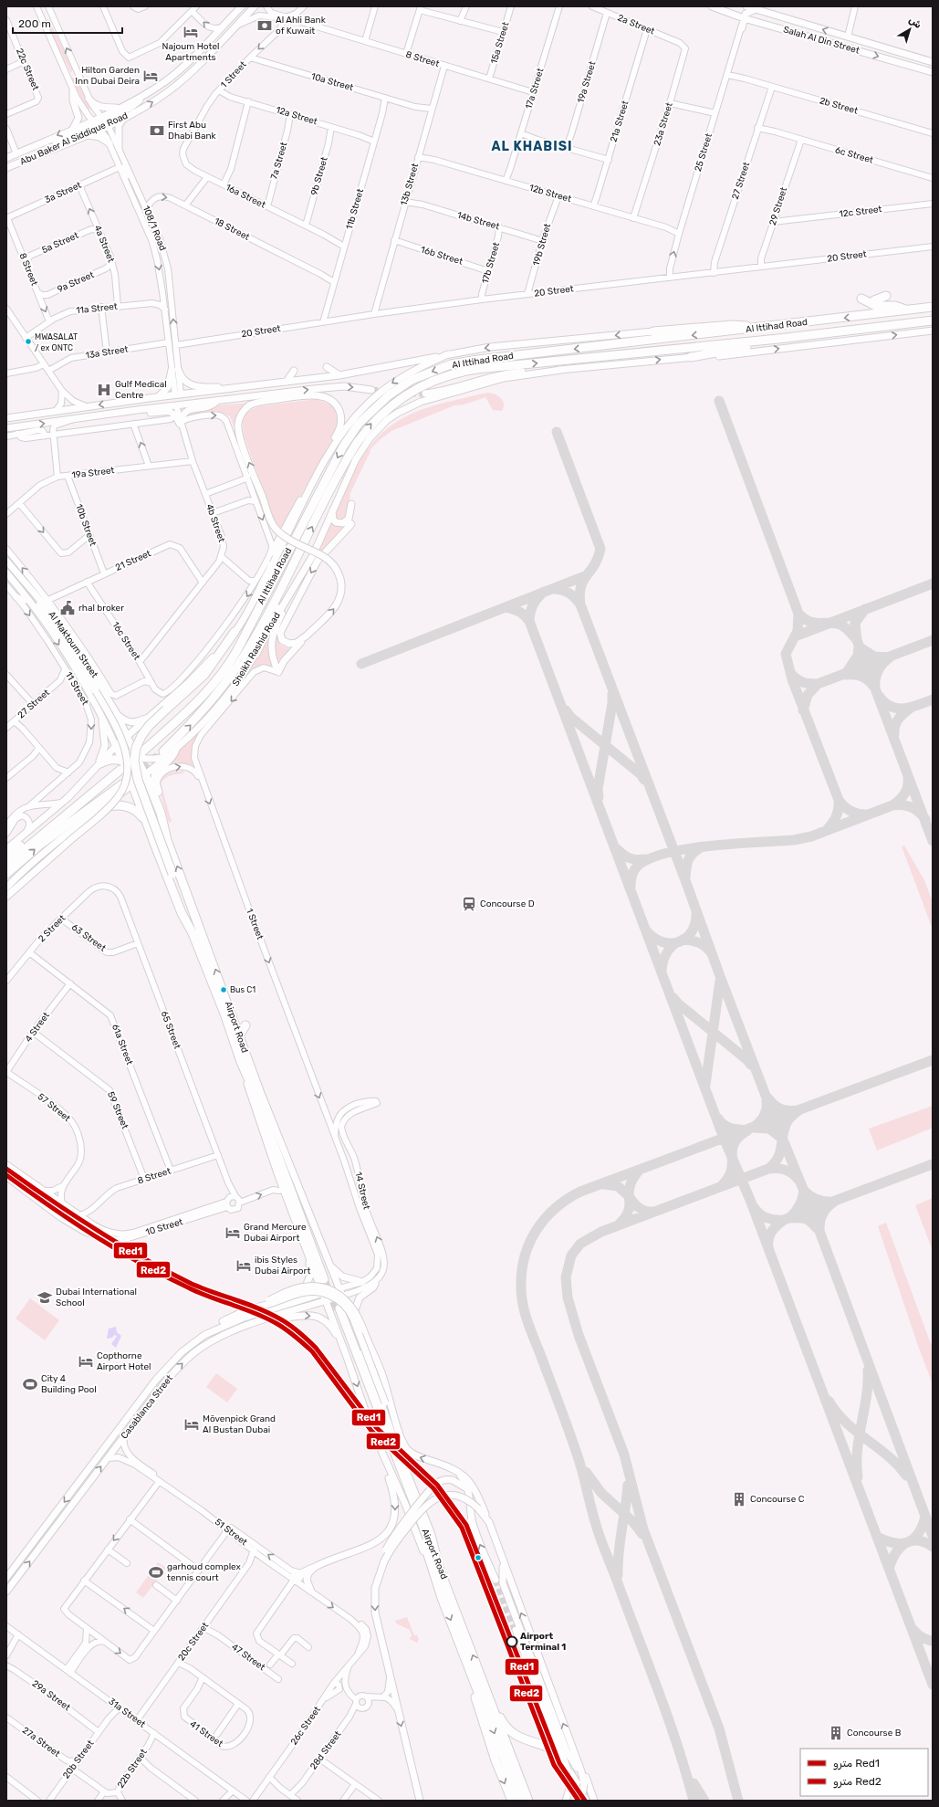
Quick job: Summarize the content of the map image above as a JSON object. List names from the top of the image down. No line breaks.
{"streets":{"highway":["Al Ittihad Road","Airport Road"],"main road":["Salah Al Din Street","Abu Baker Al Siddique Road","Al Maktoum Street","Sheikh Rashid Road","Casablanca Street"],"street":["2a Street","15a Street","8 Street","22c Street","1 Street","10a Street","19a Street","17a Street","2b Street","12a Street","21a Street","23a Street","25 Street","6c Street","7a Street","9b Street","27 Street","13b Street","3a Street","12b Street","16a Street","29 Street","11b Street","12c Street","14b Street","108/1 Road","18 Street","5a Street","4a Street","19b Street","16b Street","20 Street","17b Street","9a Street","11a Street","13a Street","4b Street","10b Street","21 Street","16c Street","11 Street","2 Street","63 Street","4 Street","65 Street","61a Street","57 Street","59 Street","14 Street","10 Street","51 Street","20c Street","47 Street","29a Street","31a Street","26c Street","41 Street","27a Street","28d Street","20b Street","22b Street"]},"crossings":[["2a Street","19a Street"],["2a Street","21a Street"],["2a Street","23a Street"],["15a Street","8 Street"],["8 Street","1 Street"],["8 Street","17a Street"],["8 Street","Abu Baker Al Siddique Road"],["8 Street","13b Street"],["8 Street","3a Street"],["8 Street","5a Street"],["8 Street","9a Street"],["8 Street","11a Street"],["8 Street","65 Street"],["8 Street","61a Street"],["8 Street","59 Street"],["1 Street","10a Street"],["1 Street","12a Street"],["1 Street","16a Street"],["1 Street","14 Street"],["10a Street","13b Street"],["10a Street","11b Street"],["19a Street","4b Street"],["19a Street","10b Street"],["17a Street","12b Street"],["2b Street","25 Street"],["2b Street","27 Street"],["12a Street","7a Street"],["12a Street","9b Street"],["12a Street","11b Street"],["21a Street","12b Street"],["23a Street","12b Street"],["Abu Baker Al Siddique Road","108/1 Road"],["25 Street","12b Street"],["25 Street","20 Street"],["6c Street","27 Street"],["6c Street","29 Street"],["7a Street","16a Street"],["9b Street","16a Street"],["27 Street","20 Street"],["27 Street","11 Street"],["13b Street","12b Street"],["13b Street","14b Street"],["13b Street","16b Street"],["13b Street","20 Street"],["3a Street","108/1 Road"],["3a Street","4a Street"],["12b Street","19b Street"],["16a Street","11b Street"],["29 Street","12c Street"],["29 Street","20 Street"],["11b Street","18 Street"],["11b Street","20 Street"],["14b Street","19b Street"],["14b Street","17b Street"],["108/1 Road","18 Street"],["108/1 Road","20 Street"],["108/1 Road","13a Street"],["108/1 Road","4b Street"],["5a Street","4a Street"],["4a Street","9a Street"],["4a Street","11a Street"],["19b Street","20 Street"],["16b Street","17b Street"],["20 Street","17b Street"],["Al Ittihad Road","Sheikh Rashid Road"],["Al Ittihad Road","Airport Road"],["10b Street","21 Street"],["21 Street","16c Street"],["Al Maktoum Street","Airport Road"],["Sheikh Rashid Road","Airport Road"],["2 Street","63 Street"],["2 Street","65 Street"],["2 Street","61a Street"],["63 Street","65 Street"],["4 Street","61a Street"],["4 Street","57 Street"],["4 Street","59 Street"],["65 Street","10 Street"],["14 Street","Casablanca Street"],["Casablanca Street","51 Street"],["51 Street","20c Street"],["51 Street","26c Street"],["20c Street","47 Street"],["20c Street","31a Street"],["20c Street","41 Street"],["29a Street","20b Street"],["31a Street","20b Street"],["31a Street","22b Street"],["27a Street","20b Street"]],"one_way":["1 Street","11 Street","14 Street"],"districts":["AL KHABISI"],"places":{"bank":["Al Ahli Bank of Kuwait","First Abu Dhabi Bank"],"hotel":["Najoum Hotel Apartments","Hilton Garden Inn Dubai Deira","Grand Mercure Dubai Airport","ibis Styles Dubai Airport","Copthorne Airport Hotel","Mövenpick Grand Al Bustan Dubai"],"other":["MWASALAT / ex ONTC","Bus C1","Airport Terminal 1"],"hospital":["Gulf Medical Centre"],"public building":["rhal broker"],"station":["Concourse D"],"school or university":["Dubai International School"],"sports":["City 4 Building Pool","garhoud complex tennis court"],"building":["Concourse C","Concourse B"]},"lines":["metro line Red1","metro line Red2"],"legend":["مترو Red1","مترو Red2"],"scale_bar":"200 m","north":"top right"}
